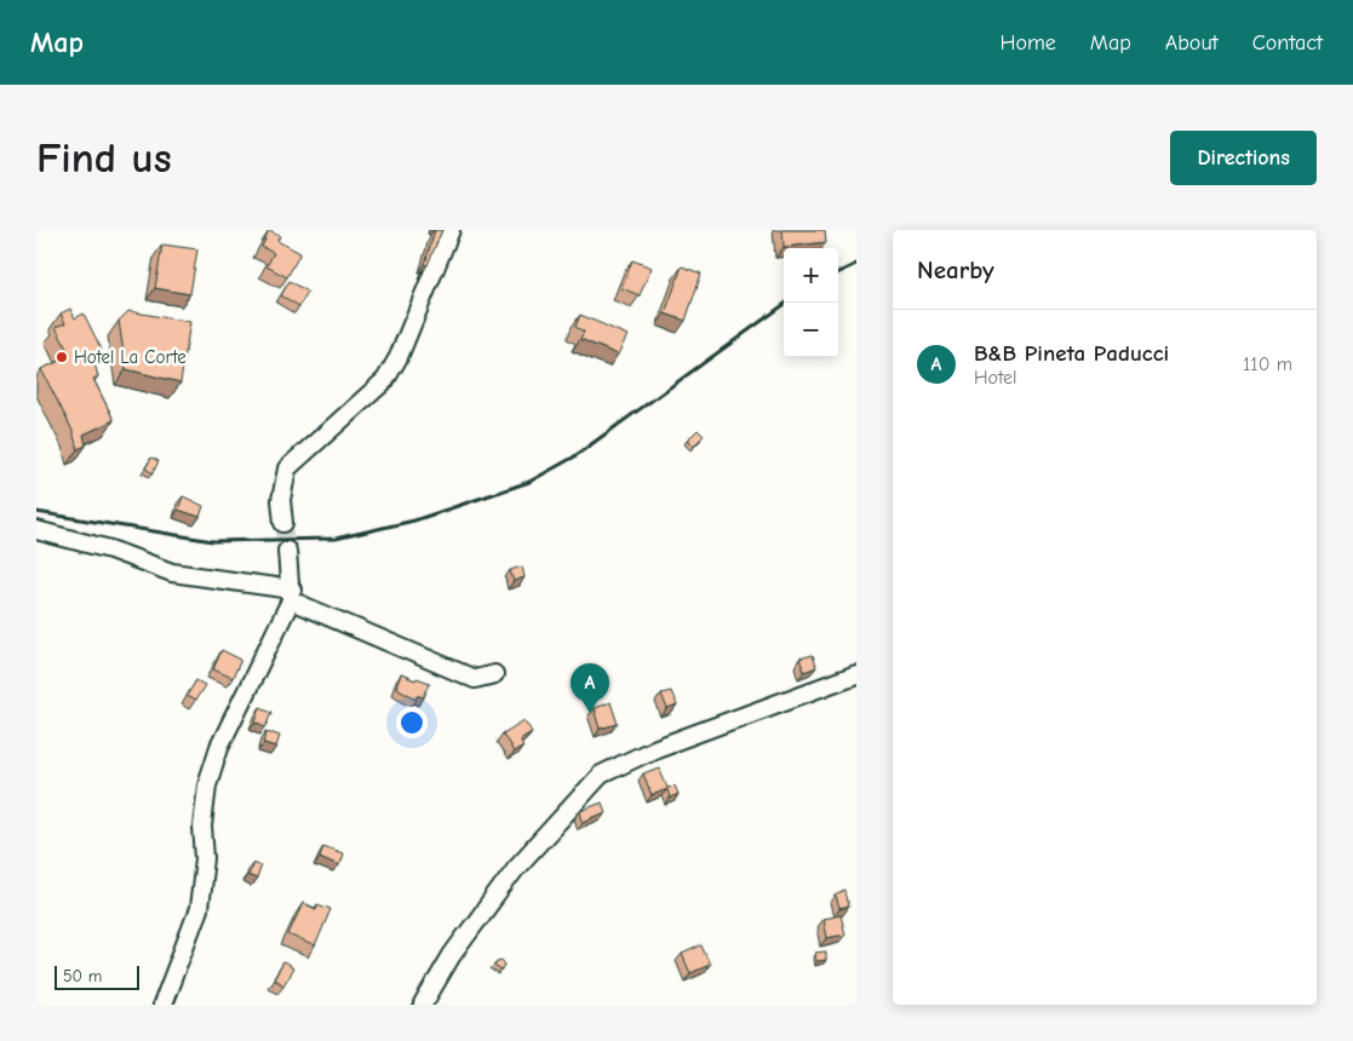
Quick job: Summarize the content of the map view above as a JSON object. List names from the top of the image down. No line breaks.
{"places":["Hotel La Corte"],"scale_bar":"50 m","page":{"header":"Map","nav":["Home","Map","About","Contact"],"buttons":"Directions","title":"Find us","heading":"Nearby","map_buttons":["+","−"],"list":[{"mark":"A","name":"B&B Pineta Paducci","note":"Hotel","value":"110 m"}],"pins":"A","scale":"50 m"}}
